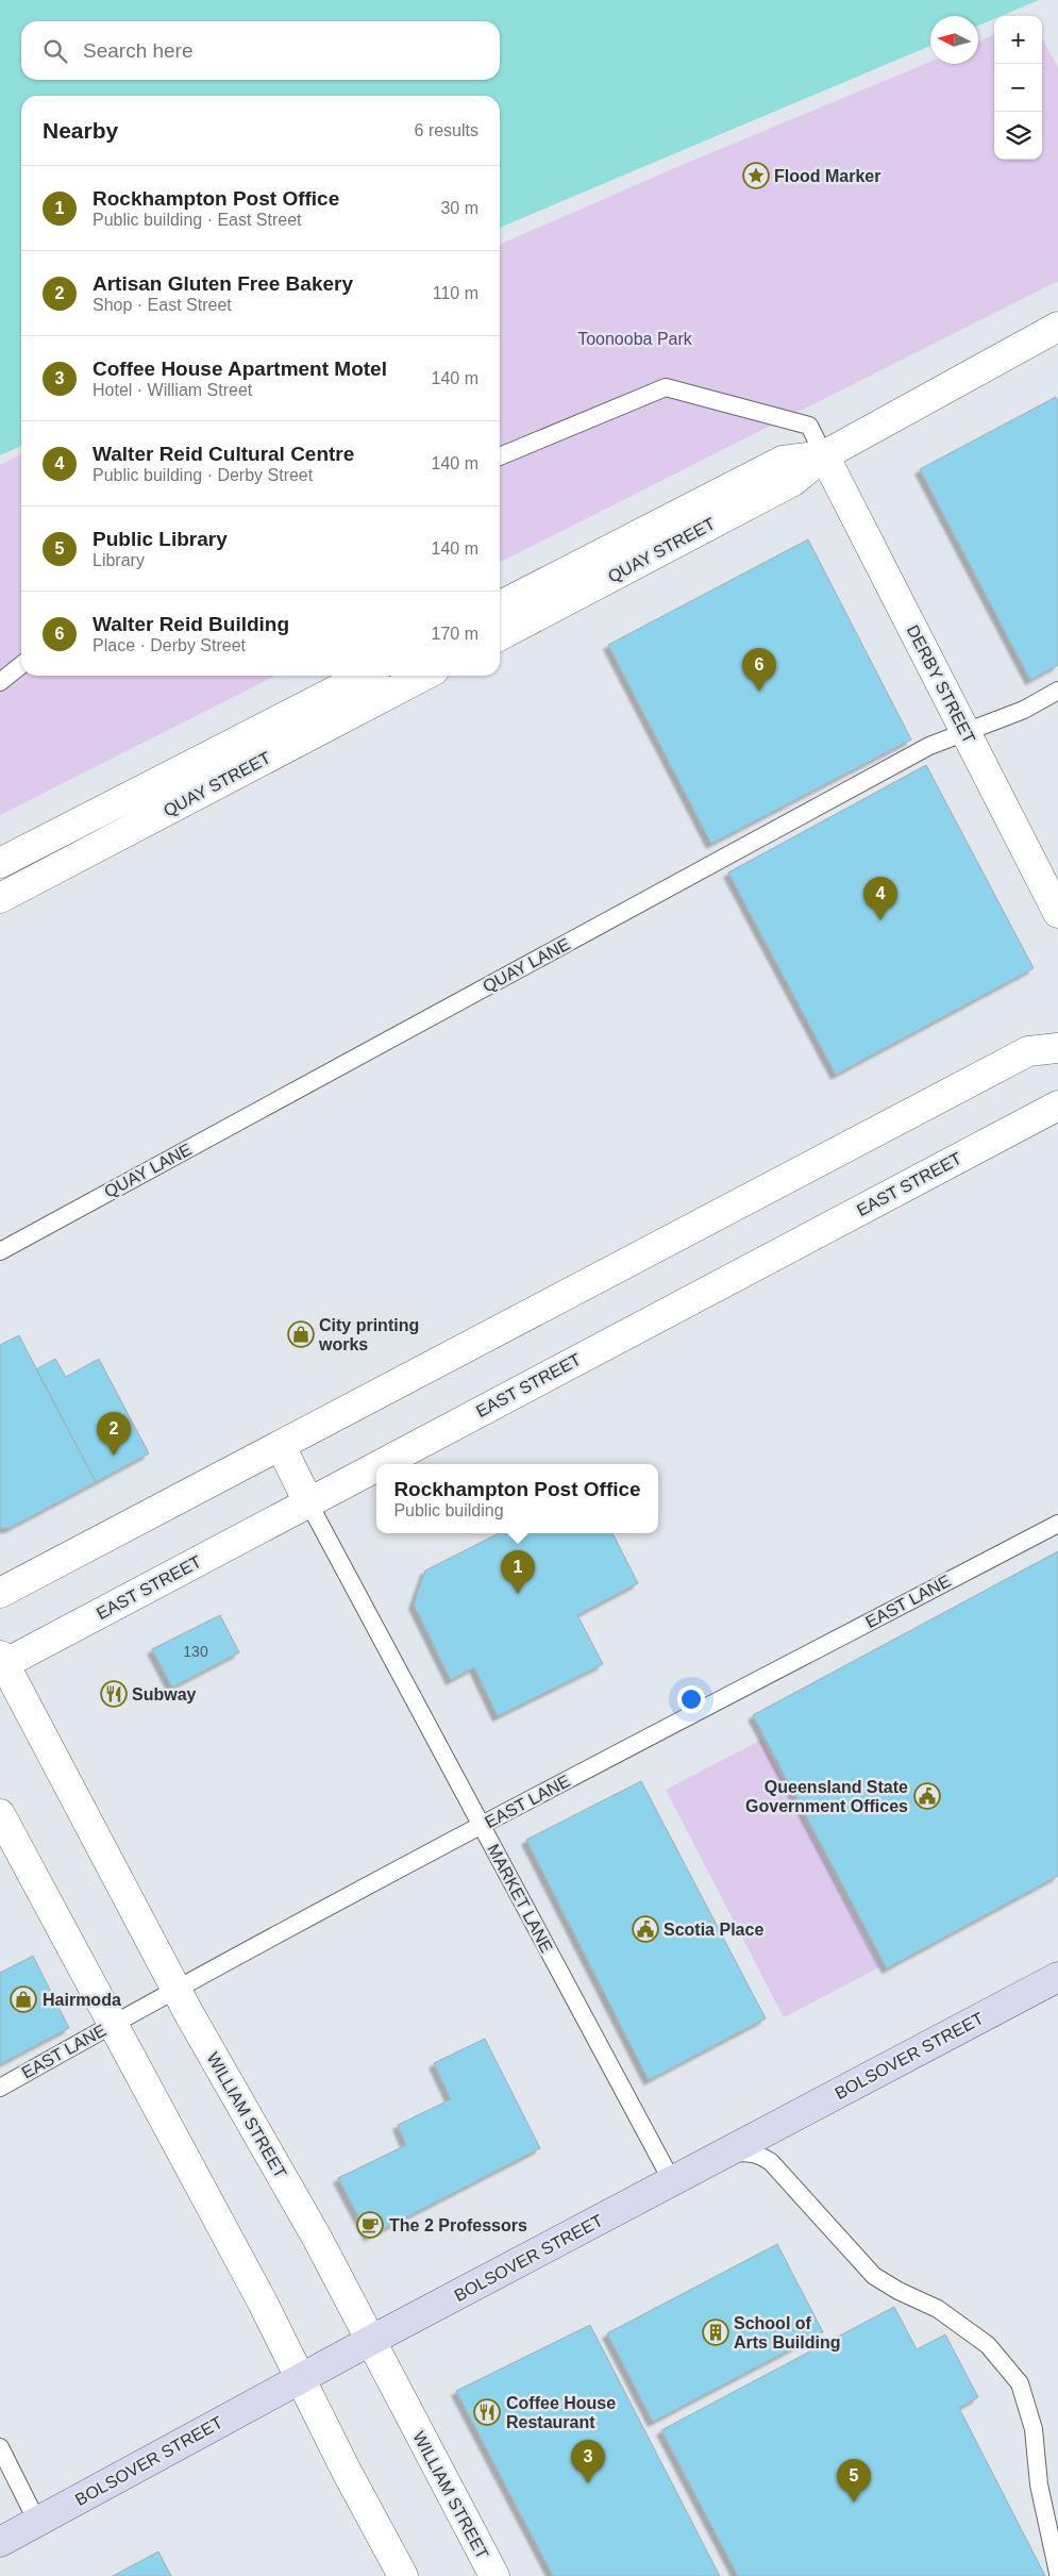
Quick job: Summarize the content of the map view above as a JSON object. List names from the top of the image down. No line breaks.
{"streets":{"main road":["BOLSOVER STREET"],"street":["QUAY STREET","DERBY STREET","EAST STREET","WILLIAM STREET"],"lane":["QUAY LANE","EAST LANE","MARKET LANE"]},"crossings":[["QUAY STREET","DERBY STREET"],["DERBY STREET","QUAY LANE"],["EAST STREET","MARKET LANE"],["EAST STREET","WILLIAM STREET"],["EAST LANE","MARKET LANE"],["EAST LANE","WILLIAM STREET"],["MARKET LANE","BOLSOVER STREET"],["BOLSOVER STREET","WILLIAM STREET"]],"parks":["Toonooba Park"],"places":{"place":["Flood Marker"],"shop":["City printing works","Hairmoda"],"restaurant":["Subway","Coffee House Restaurant"],"public building":["Queensland State Government Offices","Scotia Place"],"cafe":["The 2 Professors"],"building":["School of Arts Building"]},"house_numbers":["130"],"north":"left","page":{"map_buttons":["+","−"],"search":"Search here","heading":["Nearby","6 results"],"list":[{"mark":"1","name":"Rockhampton Post Office","note":"Public building · East Street","value":"30 m"},{"mark":"2","name":"Artisan Gluten Free Bakery","note":"Shop · East Street","value":"110 m"},{"mark":"3","name":"Coffee House Apartment Motel","note":"Hotel · William Street","value":"140 m"},{"mark":"4","name":"Walter Reid Cultural Centre","note":"Public building · Derby Street","value":"140 m"},{"mark":"5","name":"Public Library","note":"Library","value":"140 m"},{"mark":"6","name":"Walter Reid Building","note":"Place · Derby Street","value":"170 m"}],"pins":["6","4","2","1","3","5"],"popup":["Rockhampton Post Office","Public building"]}}
